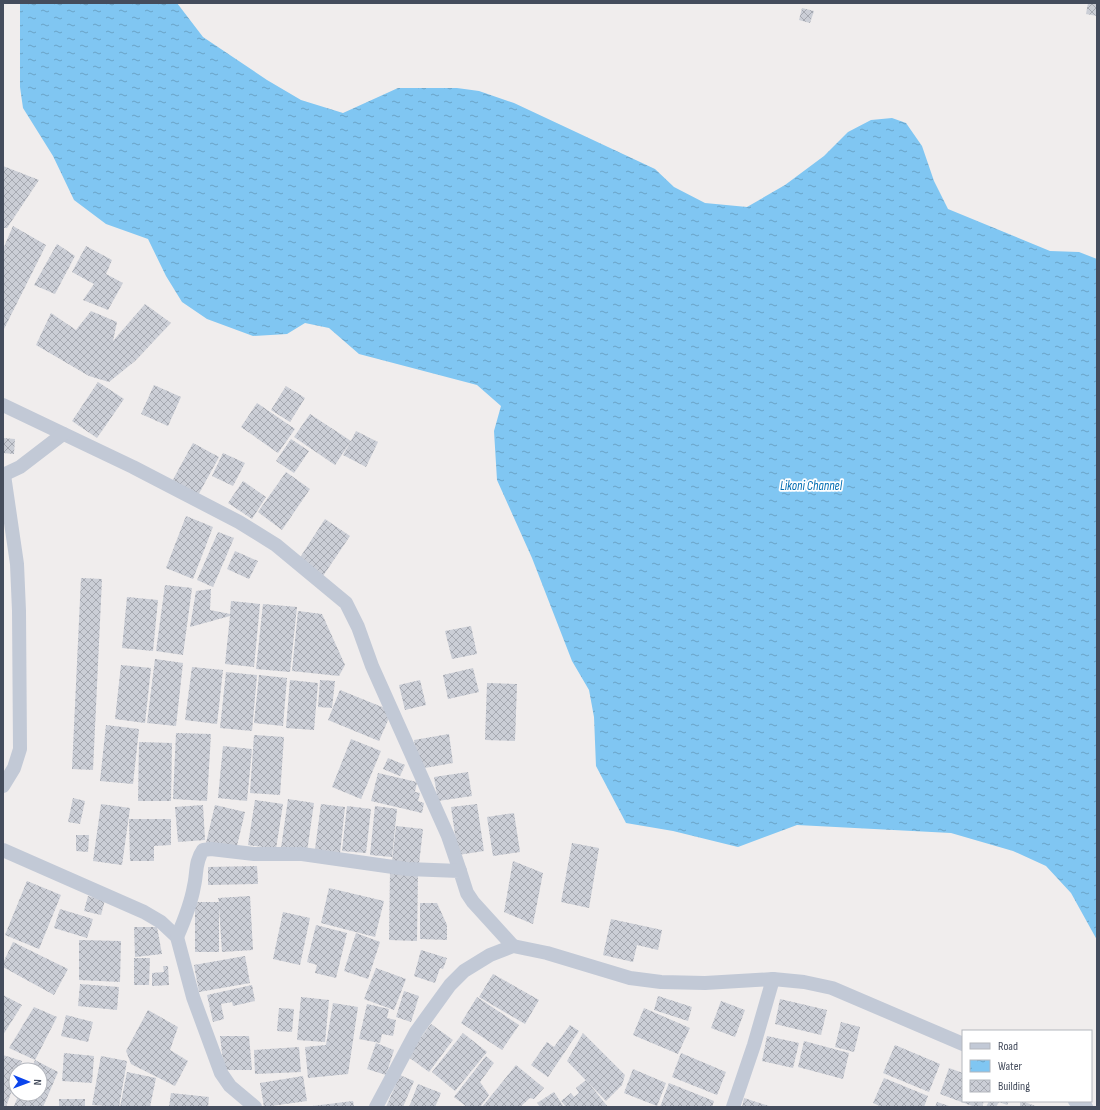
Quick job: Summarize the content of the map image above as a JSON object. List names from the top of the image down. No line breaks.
{"water":["Likoni Channel"],"legend":["Road","Water","Building"],"north":"right"}
